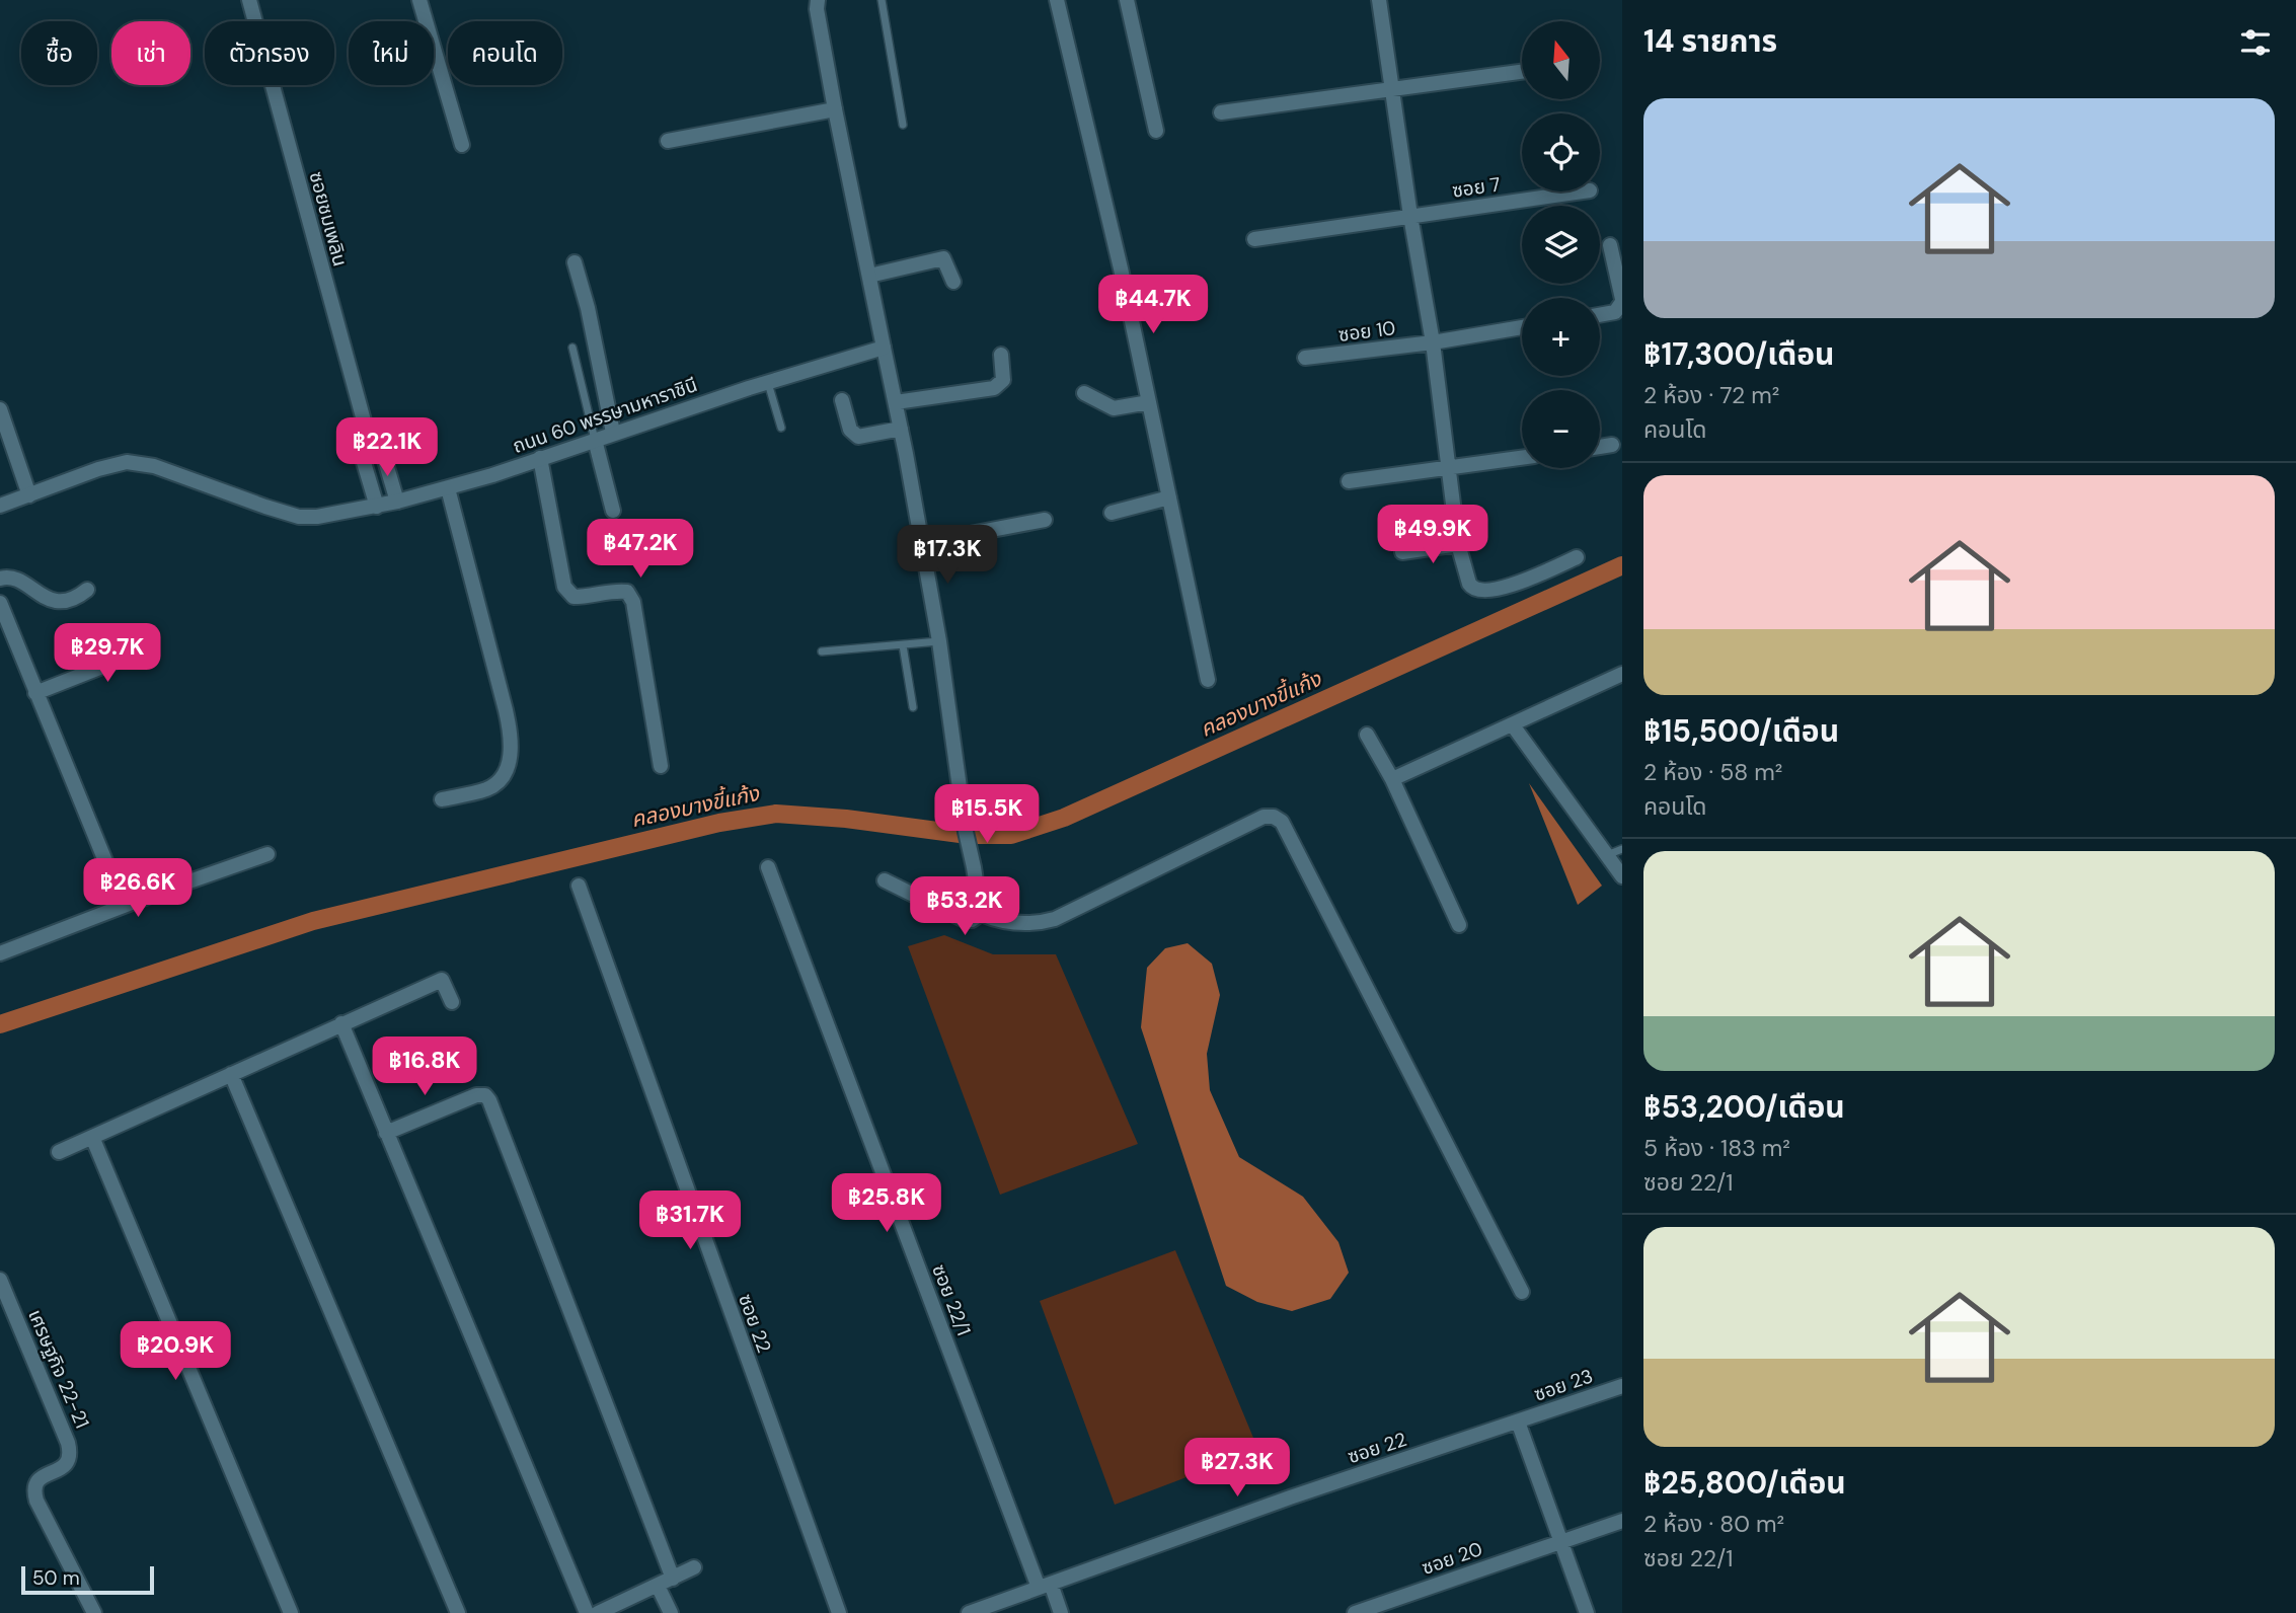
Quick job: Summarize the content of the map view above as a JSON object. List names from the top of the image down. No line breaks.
{"streets":{"street":["ซอย 7","ซอยชมเพลิน","ซอย 10","ถนน 60 พรรษามหาราชินี","ซอย 22/1","ซอย 22","เศรษฐกิจ 22-21","ซอย 23","ซอย 20"]},"crossings":[["ซอยชมเพลิน","ถนน 60 พรรษามหาราชินี"],["ซอย 22/1","ซอย 22"],["ซอย 22","ซอย 23"]],"water":["คลองบางขี้แก้ง"],"scale_bar":"50 m","north":"top","page":{"heading":"14 รายการ","map_buttons":["+","−"],"chip":["ซื้อ","เช่า","ตัวกรอง","ใหม่","คอนโด"],"list":[{"name":"฿17,300/เดือน","note":"2 ห้อง · 72 m² · คอนโด"},{"name":"฿15,500/เดือน","note":"2 ห้อง · 58 m² · คอนโด"},{"name":"฿53,200/เดือน","note":"5 ห้อง · 183 m² · ซอย 22/1"},{"name":"฿25,800/เดือน","note":"2 ห้อง · 80 m² · ซอย 22/1"}],"price":["฿44.7K","฿22.1K","฿49.9K","฿47.2K","฿17.3K","฿29.7K","฿15.5K","฿26.6K","฿53.2K","฿16.8K","฿25.8K","฿31.7K","฿20.9K","฿27.3K"],"scale":"50 m"}}
